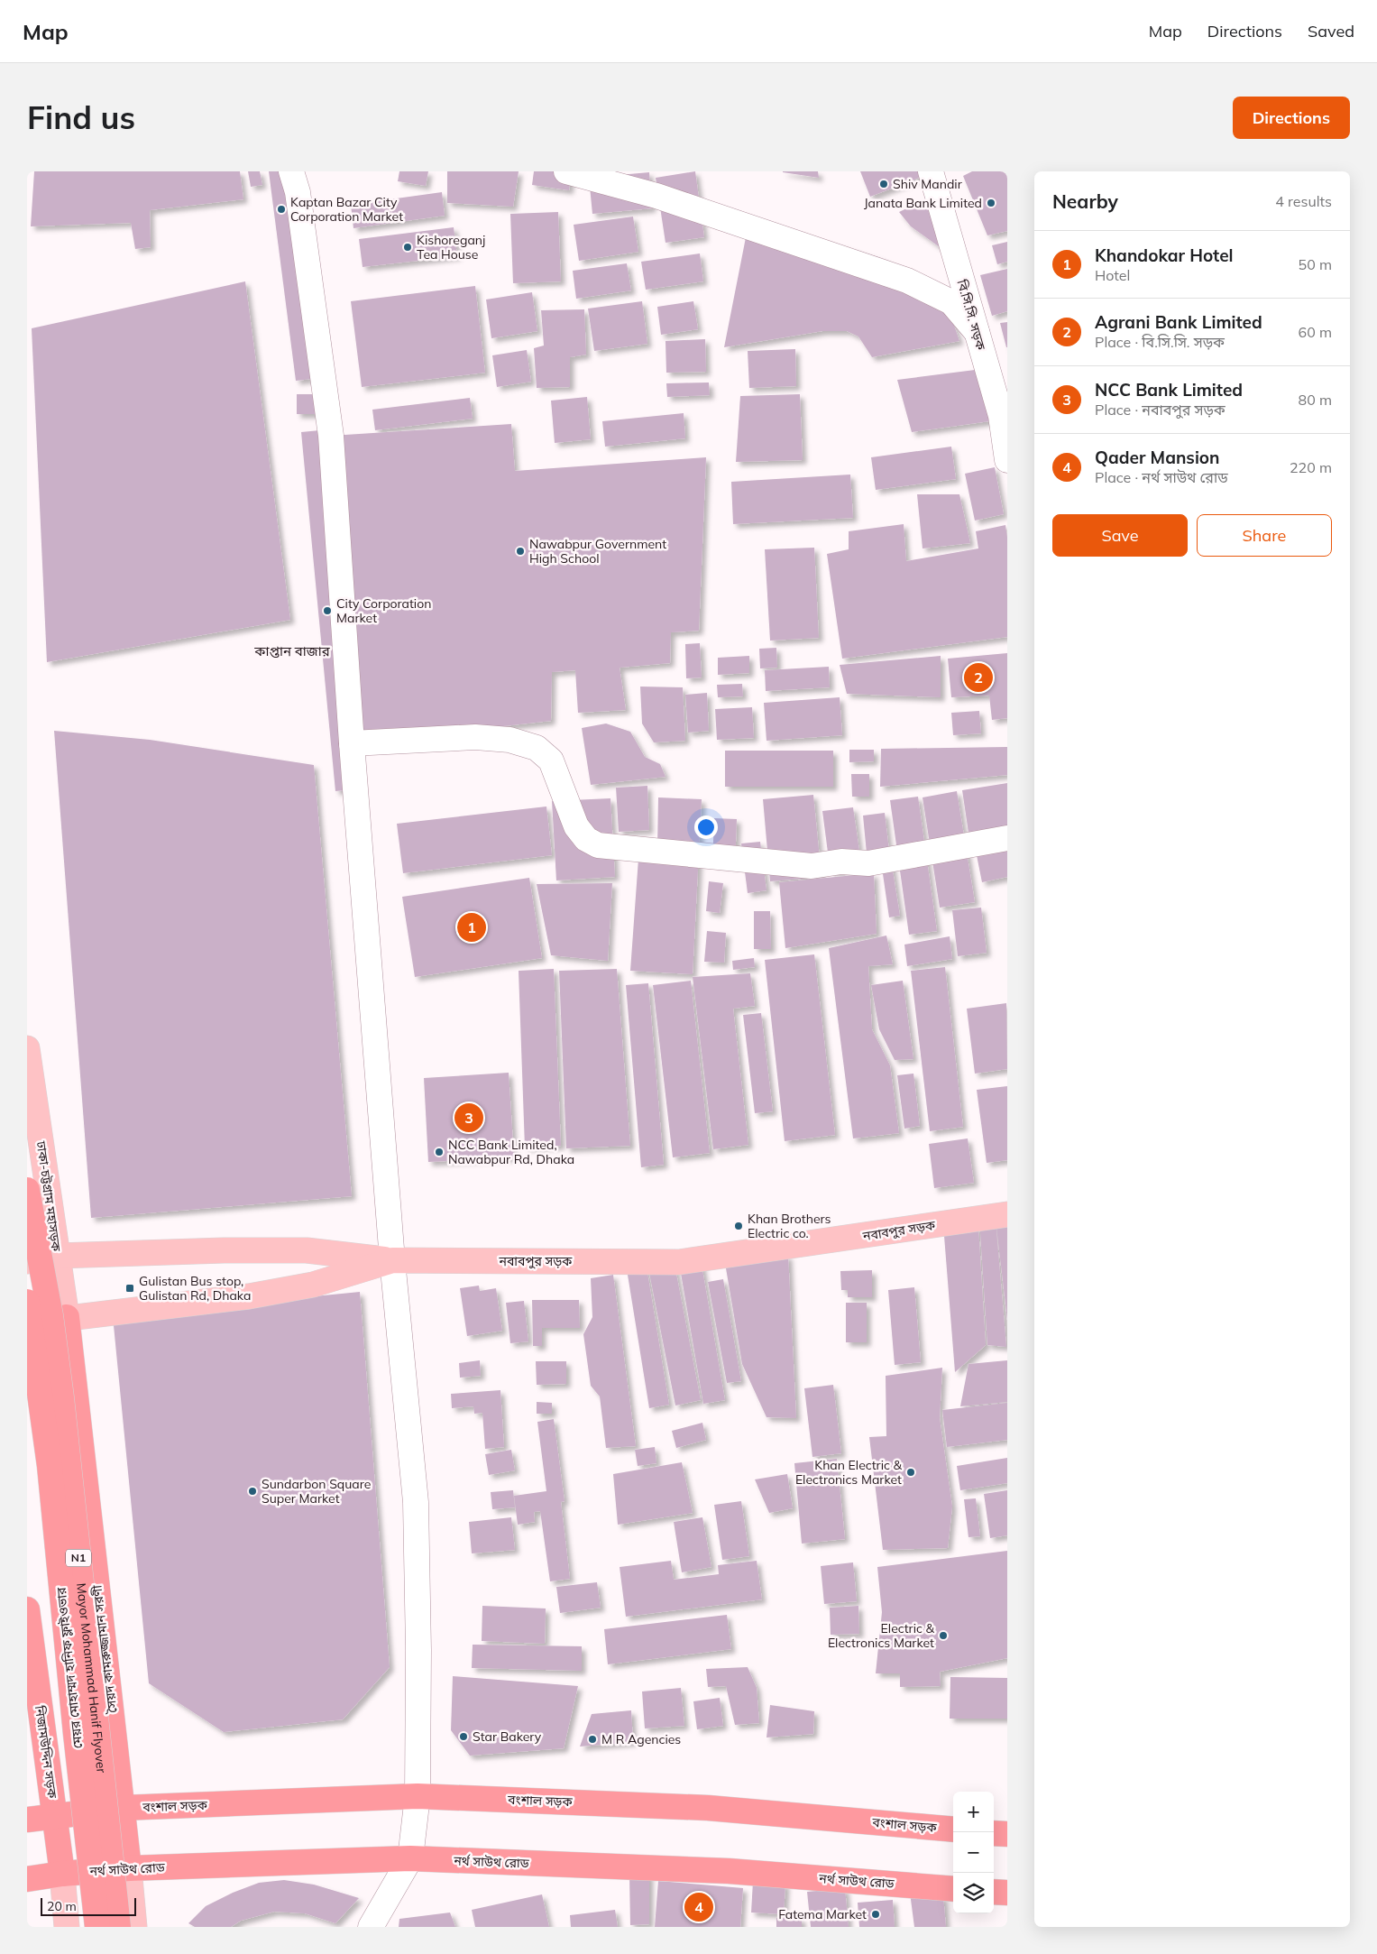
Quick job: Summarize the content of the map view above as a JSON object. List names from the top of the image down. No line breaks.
{"streets":{"highway":["N1","সৈয়দ কামরুজ্জামান সরণী","মেয়র মোহাম্মদ হানিফ ফ্লাইওভার","Mayor Mohammad Hanif Flyover","নিজামউদ্দিন সড়ক","বংশাল সড়ক","নর্থ সাউথ রোড"],"main road":["ঢাকা-চট্টগ্রাম মহাসড়ক","নবাবপুর সড়ক"],"street":["বি.সি.সি. সড়ক"]},"crossings":[["ঢাকা-চট্টগ্রাম মহাসড়ক","নবাবপুর সড়ক"],["ঢাকা-চট্টগ্রাম মহাসড়ক","সৈয়দ কামরুজ্জামান সরণী"],["নবাবপুর সড়ক","সৈয়দ কামরুজ্জামান সরণী"],["সৈয়দ কামরুজ্জামান সরণী","বংশাল সড়ক"],["সৈয়দ কামরুজ্জামান সরণী","নর্থ সাউথ রোড"],["নিজামউদ্দিন সড়ক","বংশাল সড়ক"],["নিজামউদ্দিন সড়ক","নর্থ সাউথ রোড"]],"districts":["কাপ্তান বাজার"],"places":{"other":["Shiv Mandir","Janata Bank Limited","Kaptan Bazar City Corporation Market","Kishoreganj Tea House","Nawabpur Government High School","City Corporation Market","NCC Bank Limited, Nawabpur Rd, Dhaka","Khan Brothers Electric co.","Khan Electric & Electronics Market","Sundarbon Square Super Market","Electric & Electronics Market","Star Bakery","M R Agencies","Fatema Market"],"transit":["Gulistan Bus stop, Gulistan Rd, Dhaka"]},"scale_bar":"20 m","page":{"header":"Map","nav":["Map","Directions","Saved"],"buttons":["Directions",["Save","Share"]],"title":"Find us","heading":["Nearby","4 results"],"list":[{"mark":"1","name":"Khandokar Hotel","note":"Hotel","value":"50 m"},{"mark":"2","name":"Agrani Bank Limited","note":"Place · বি.সি.সি. সড়ক","value":"60 m"},{"mark":"3","name":"NCC Bank Limited","note":"Place · নবাবপুর সড়ক","value":"80 m"},{"mark":"4","name":"Qader Mansion","note":"Place · নর্থ সাউথ রোড","value":"220 m"}],"pins":["2","1","3","4"],"map_buttons":["+","−"],"scale":"20 m"}}
